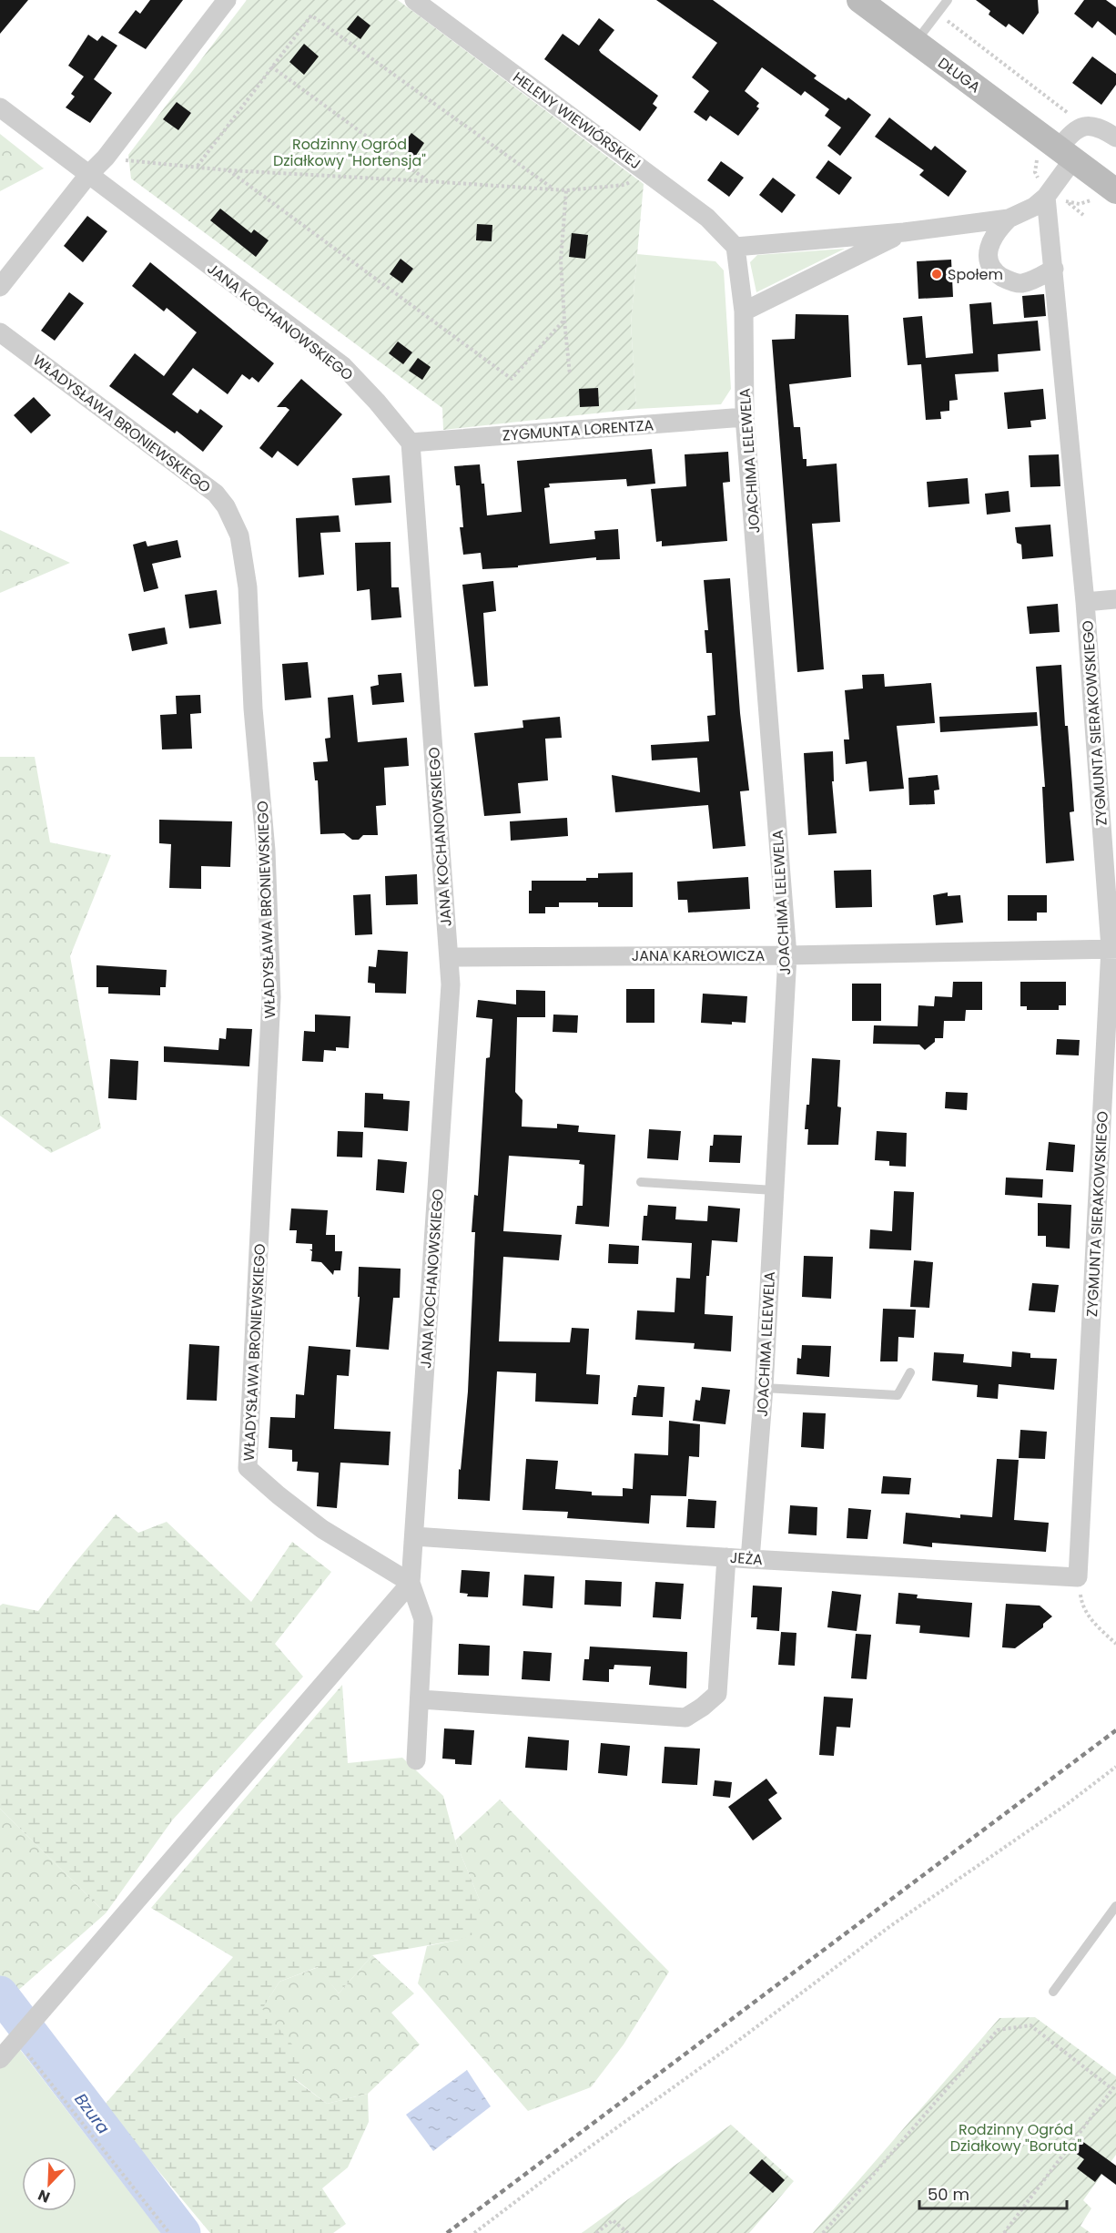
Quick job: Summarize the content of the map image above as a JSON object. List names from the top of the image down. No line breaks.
{"streets":{"main road":["DŁUGA"],"street":["HELENY WIEWIÓRSKIEJ","JANA KOCHANOWSKIEGO","WŁADYSŁAWA BRONIEWSKIEGO","ZYGMUNTA LORENTZA","JOACHIMA LELEWELA","ZYGMUNTA SIERAKOWSKIEGO","JANA KARŁOWICZA","JEŻA"]},"crossings":[["HELENY WIEWIÓRSKIEJ","JOACHIMA LELEWELA"],["JANA KOCHANOWSKIEGO","WŁADYSŁAWA BRONIEWSKIEGO"],["JANA KOCHANOWSKIEGO","ZYGMUNTA LORENTZA"],["JANA KOCHANOWSKIEGO","JANA KARŁOWICZA"],["JANA KOCHANOWSKIEGO","JEŻA"],["ZYGMUNTA LORENTZA","JOACHIMA LELEWELA"],["JOACHIMA LELEWELA","JANA KARŁOWICZA"],["JOACHIMA LELEWELA","JEŻA"],["ZYGMUNTA SIERAKOWSKIEGO","JANA KARŁOWICZA"],["ZYGMUNTA SIERAKOWSKIEGO","JEŻA"]],"water":["Bzura"],"parks":["Rodzinny Ogród Działkowy \"Hortensja\"","Rodzinny Ogród Działkowy \"Boruta\""],"places":["Społem"],"scale_bar":"50 m","north":"bottom left"}
